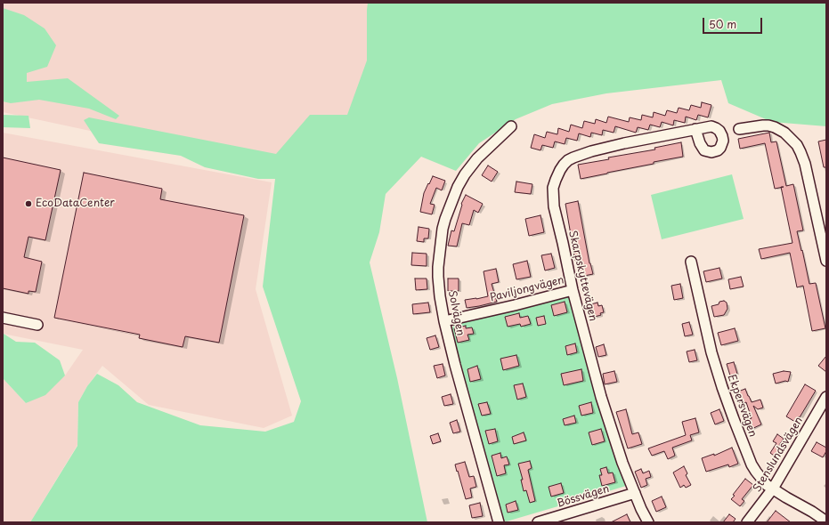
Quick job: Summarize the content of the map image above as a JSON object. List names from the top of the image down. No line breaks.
{"streets":{"street":["Skarpskyttevägen","Paviljongvägen","Solvägen","Ekpersvägen","Stenslundsvägen","Bössvägen"]},"crossings":[["Skarpskyttevägen","Paviljongvägen"],["Skarpskyttevägen","Bössvägen"],["Paviljongvägen","Solvägen"],["Ekpersvägen","Stenslundsvägen"]],"places":["EcoDataCenter"],"scale_bar":"50 m"}
